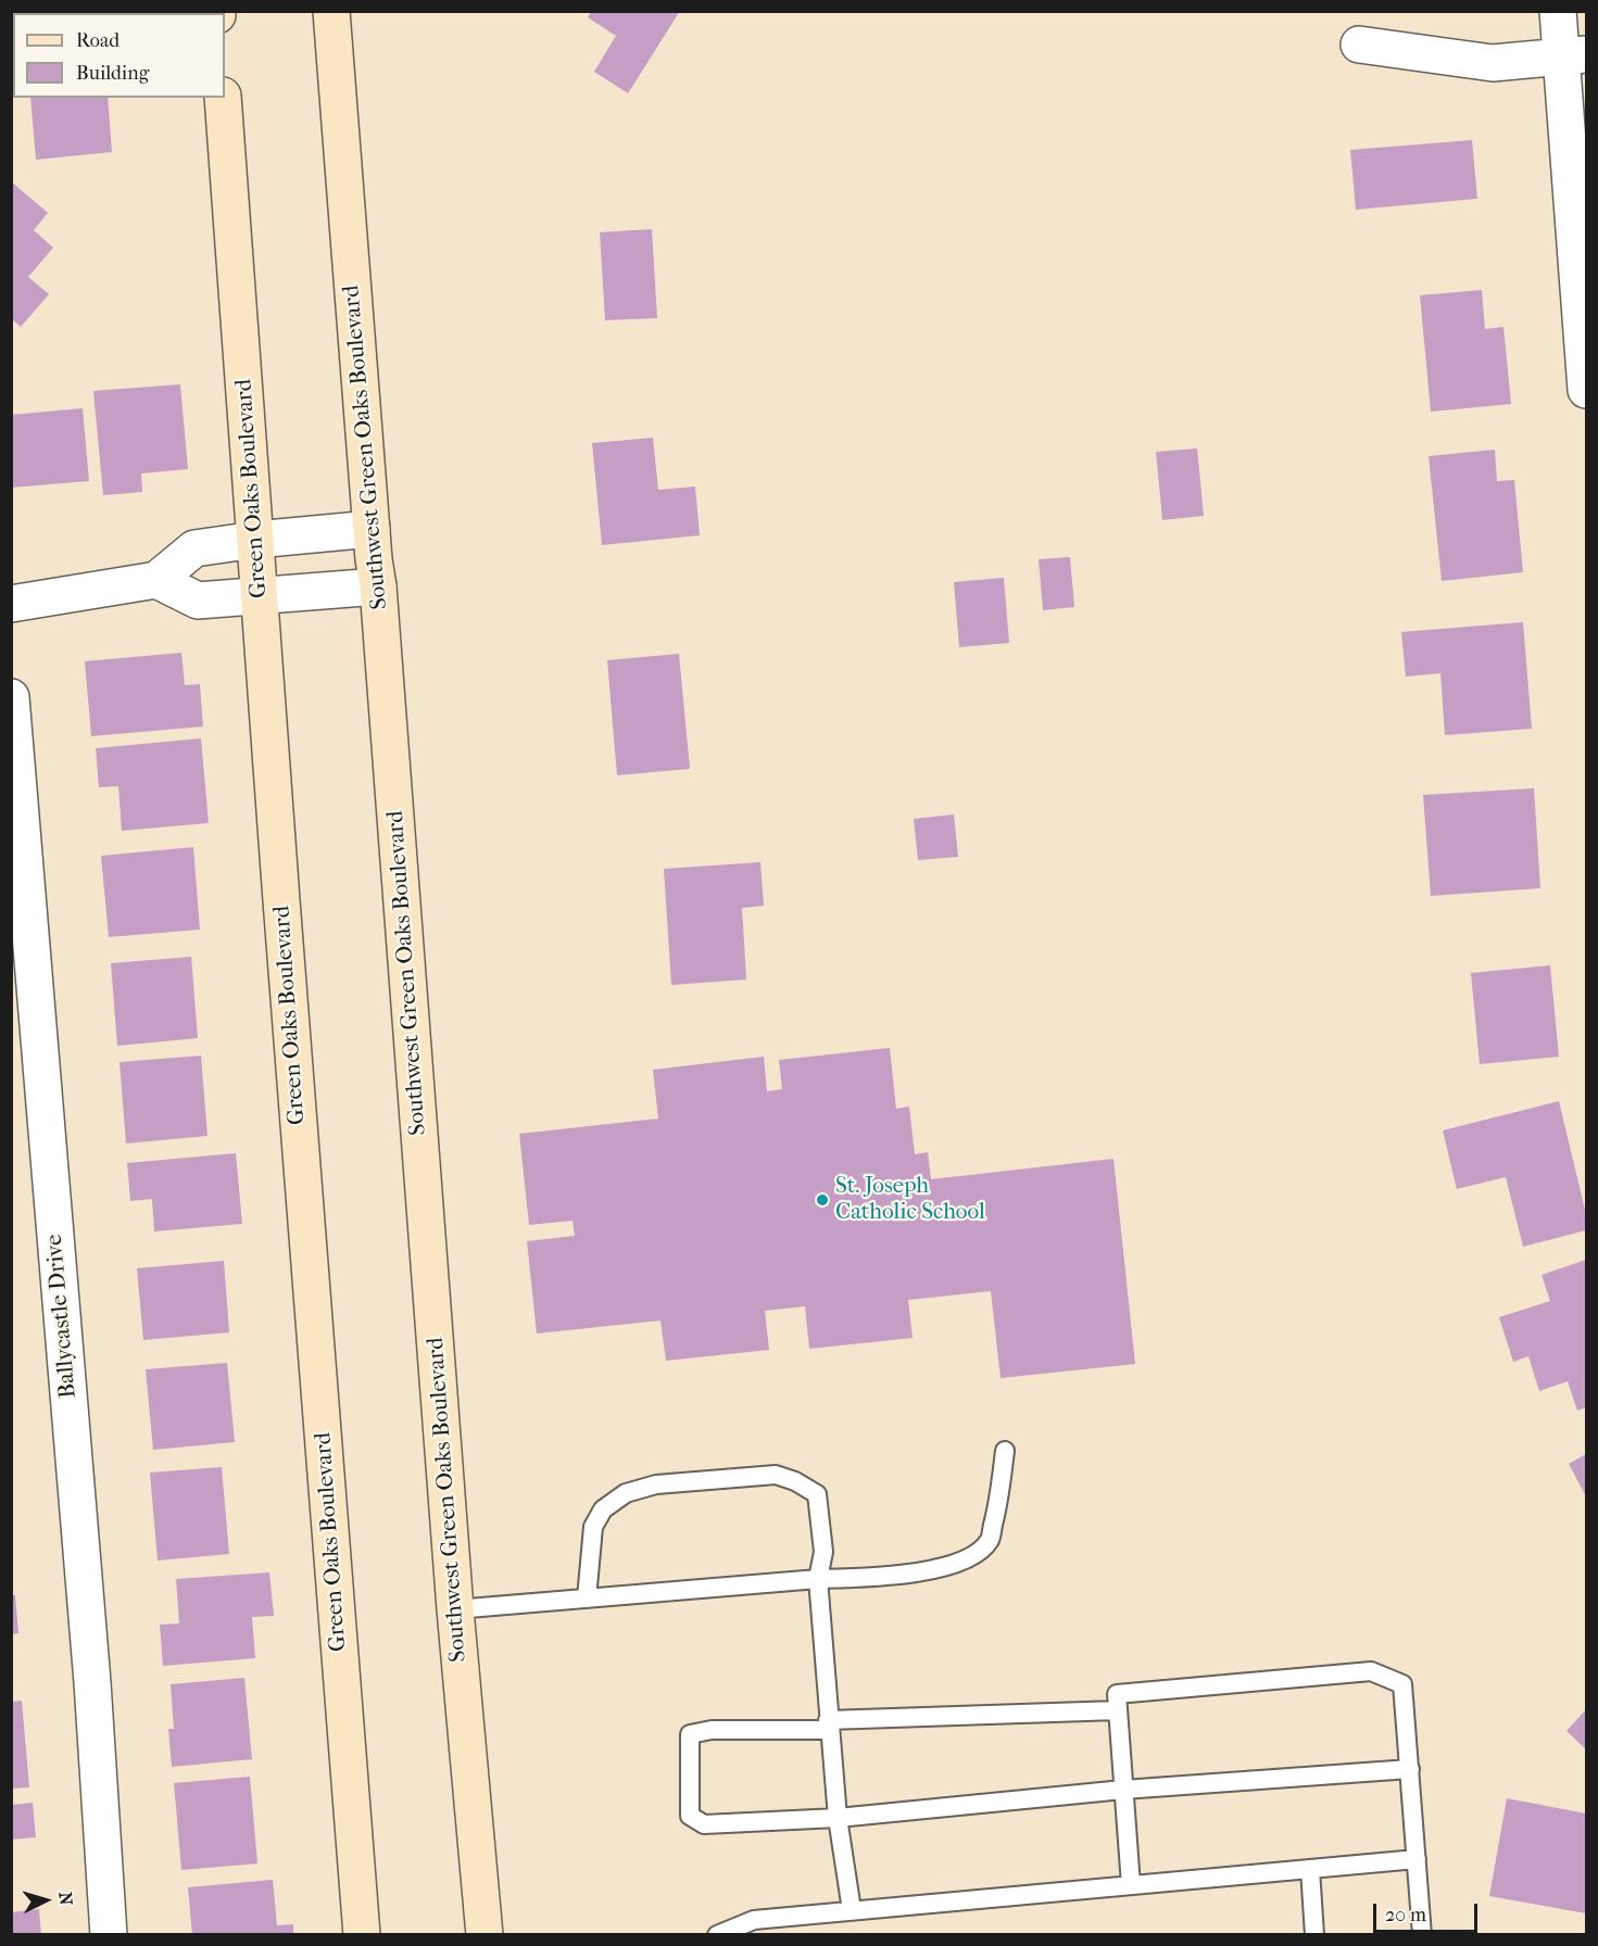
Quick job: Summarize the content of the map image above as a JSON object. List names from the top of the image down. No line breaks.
{"streets":{"main road":["Southwest Green Oaks Boulevard","Green Oaks Boulevard"],"street":["Ballycastle Drive"]},"places":["St. Joseph Catholic School"],"legend":["Road","Building"],"scale_bar":"20 m","north":"right"}
